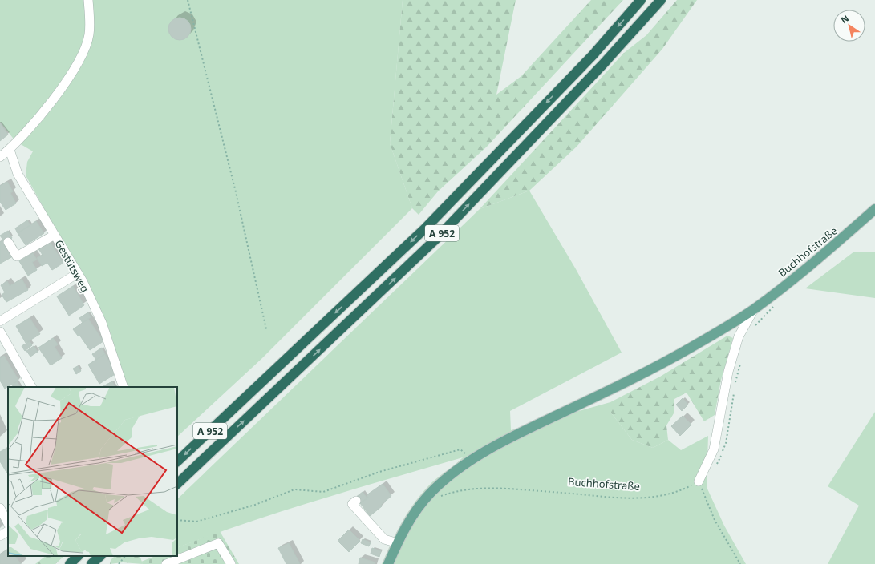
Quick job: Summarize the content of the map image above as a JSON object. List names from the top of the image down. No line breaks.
{"streets":{"highway":["A 952"],"main road":["Buchhofstraße"],"street":["Gestütsweg"]},"north":"top left"}
